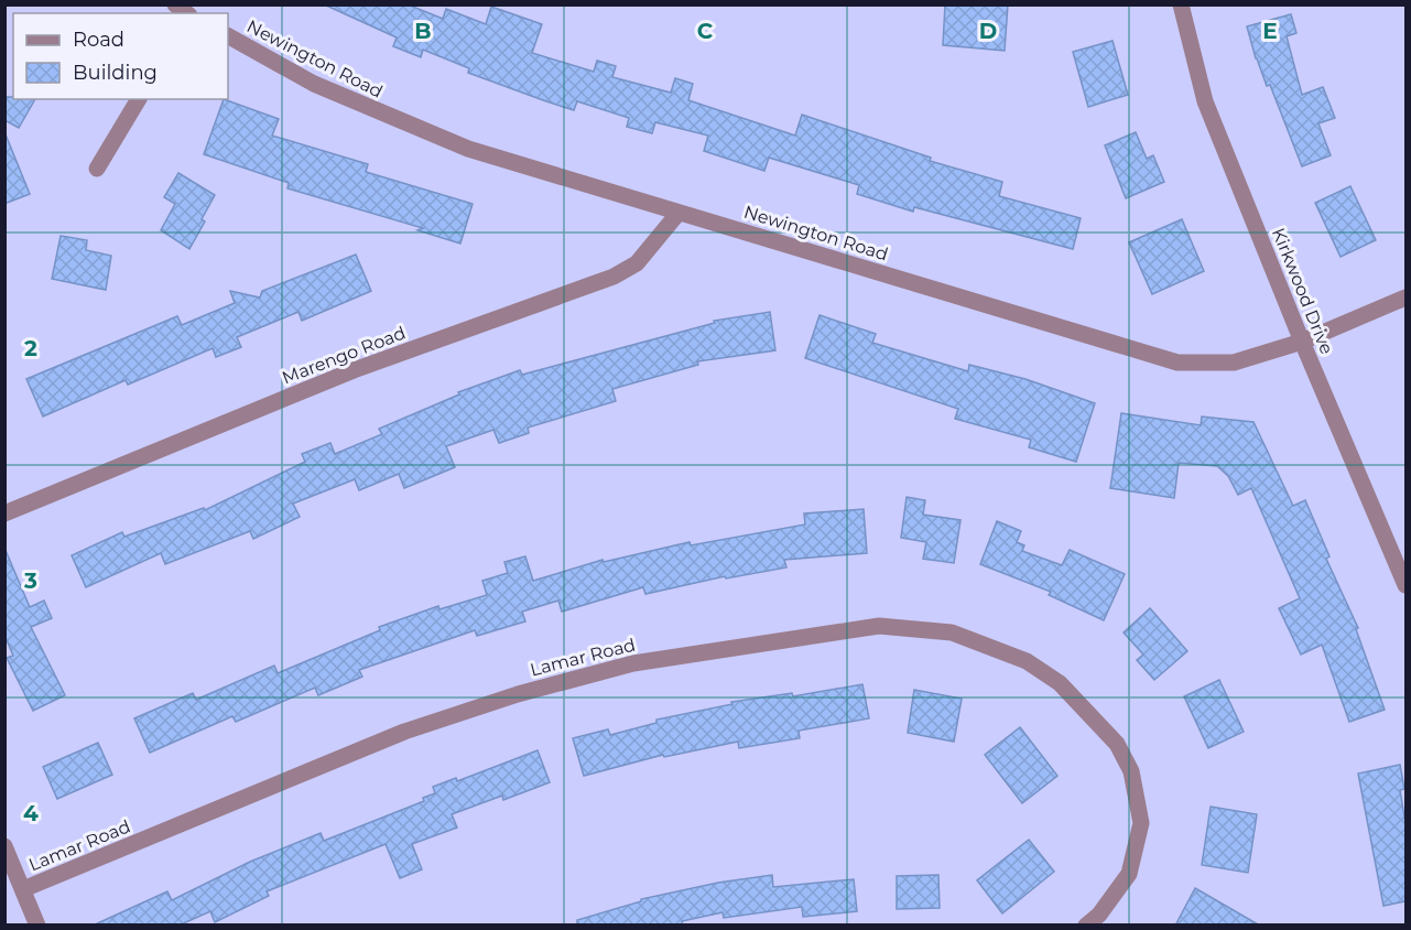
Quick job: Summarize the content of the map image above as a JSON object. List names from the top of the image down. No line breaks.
{"streets":{"street":["Newington Road","Kirkwood Drive","Marengo Road","Lamar Road"]},"crossings":[["Newington Road","Kirkwood Drive"],["Newington Road","Marengo Road"]],"legend":["Road","Building"],"grid":{"columns":["B","C","D","E"],"rows":["2","3","4"]}}
